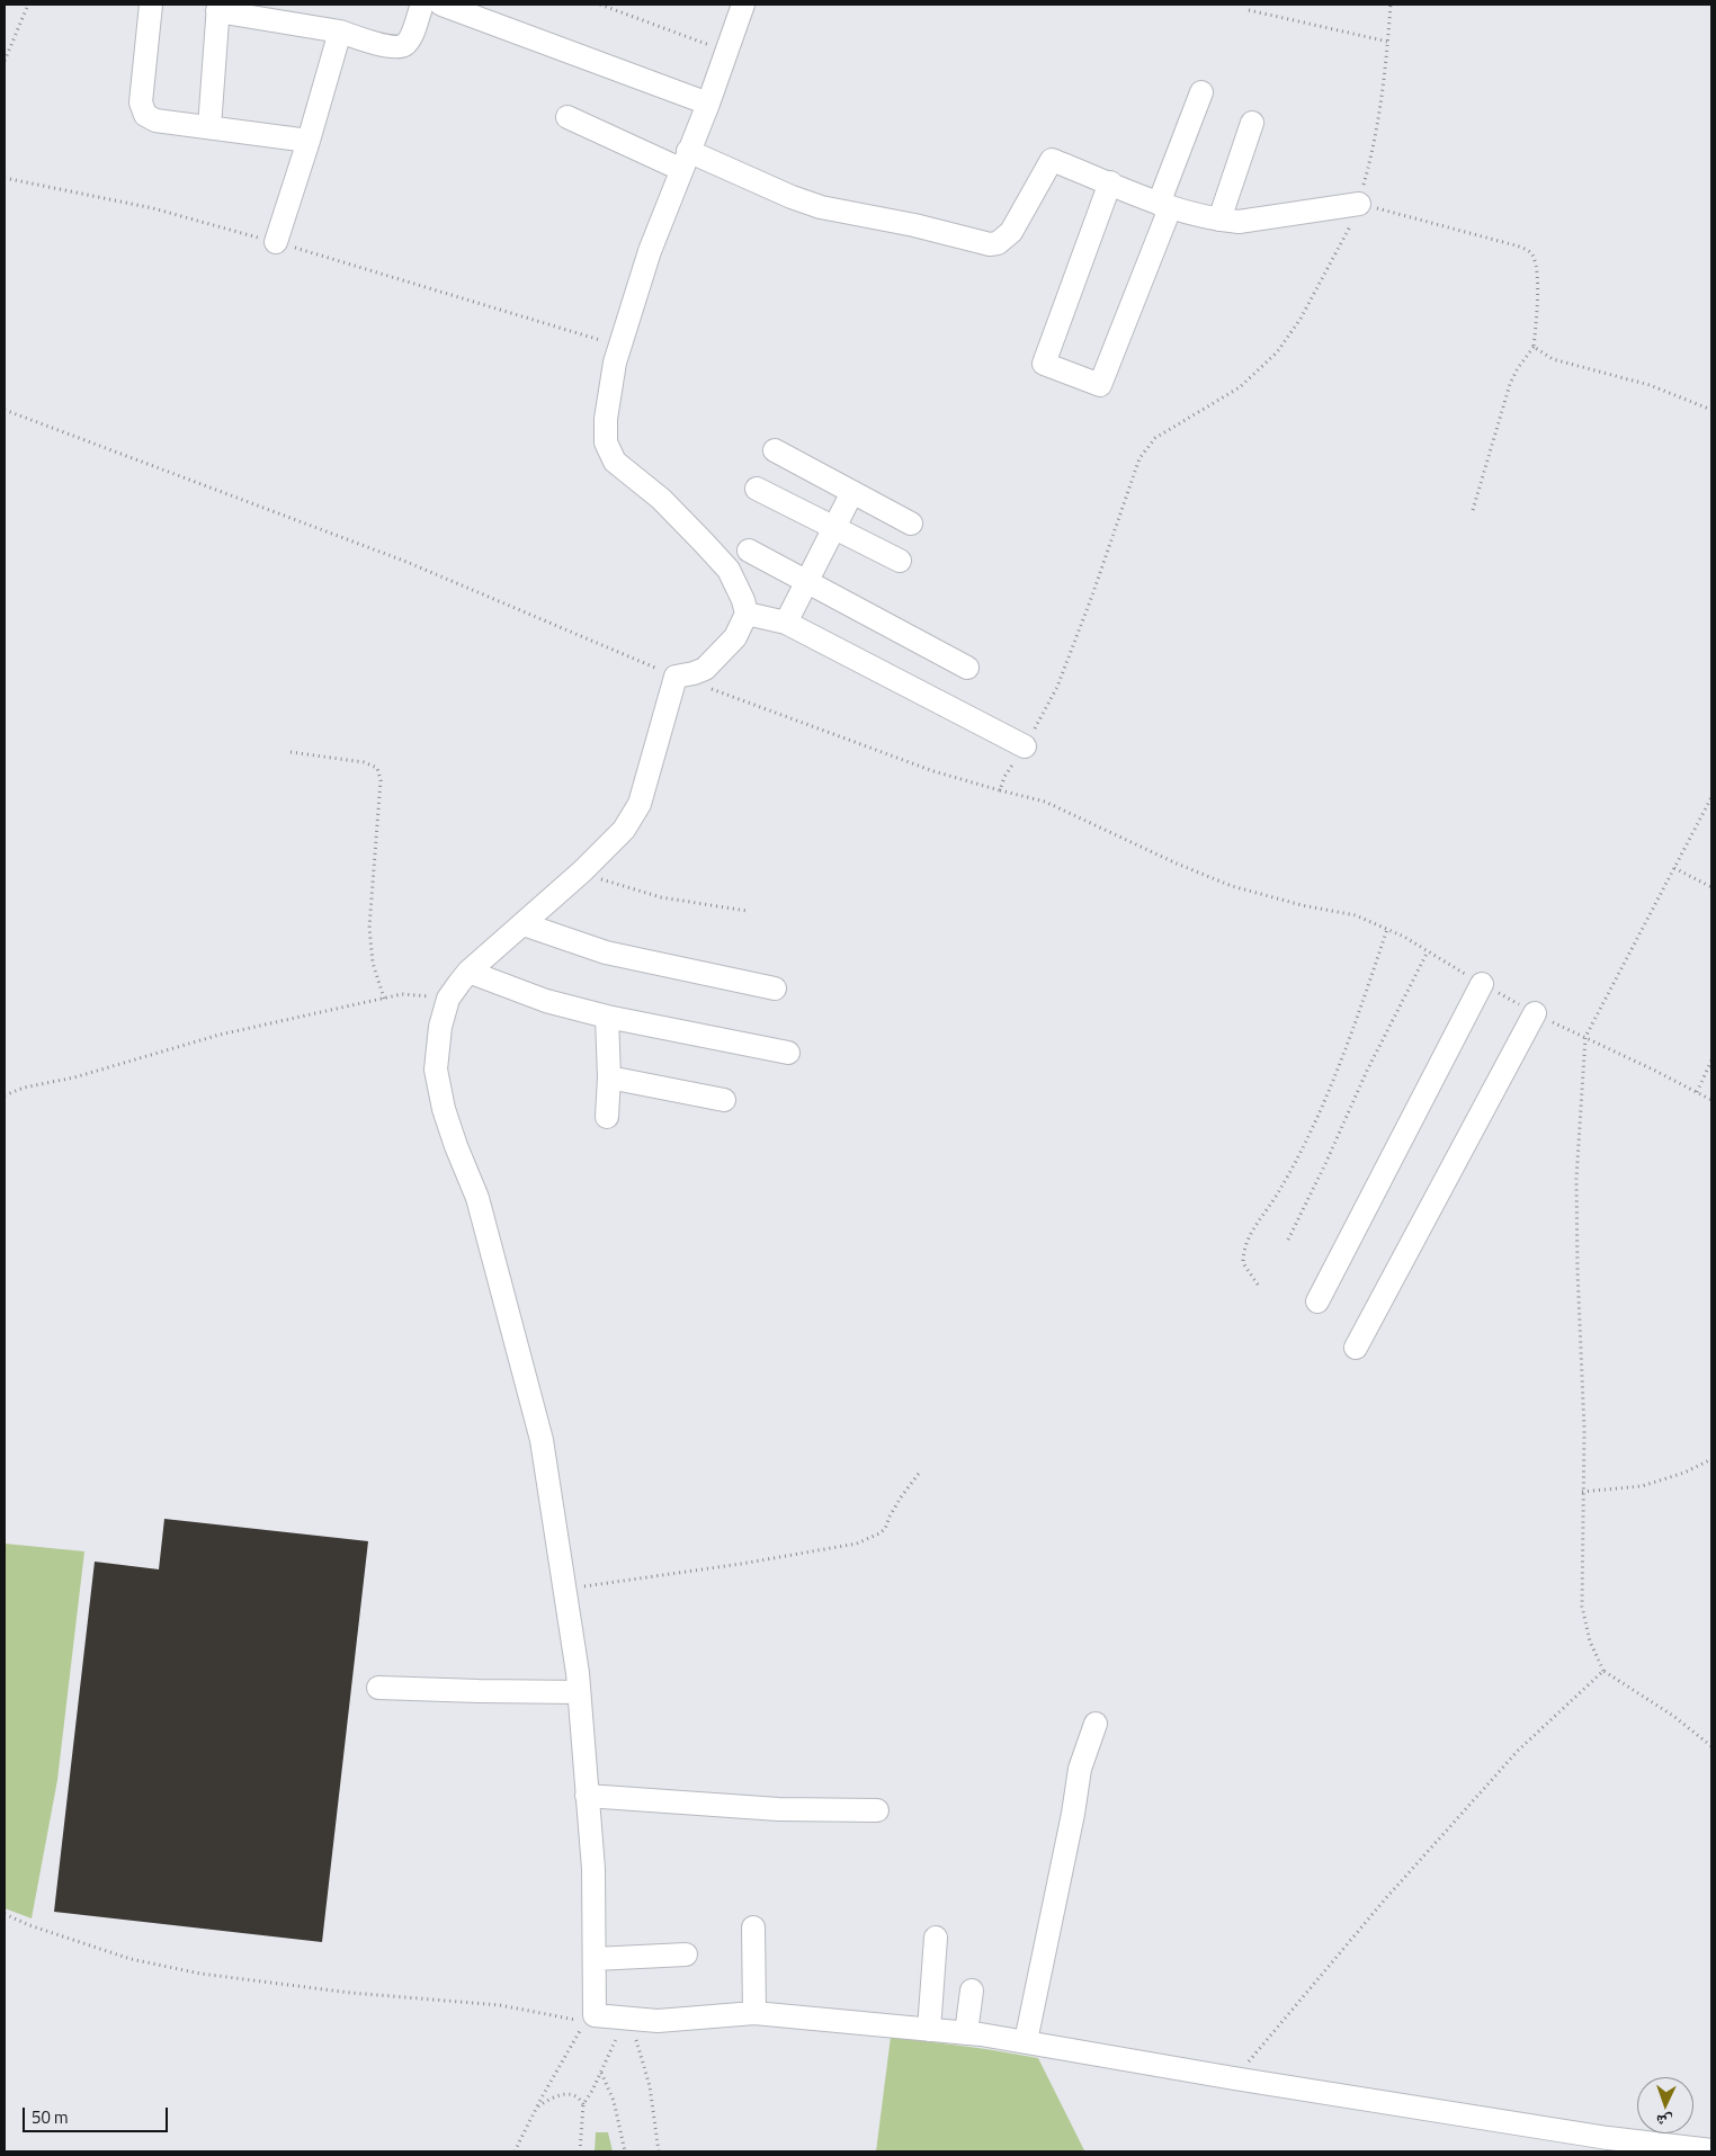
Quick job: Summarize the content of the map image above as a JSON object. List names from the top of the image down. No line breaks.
{"scale_bar":"50 m","north":"bottom"}
